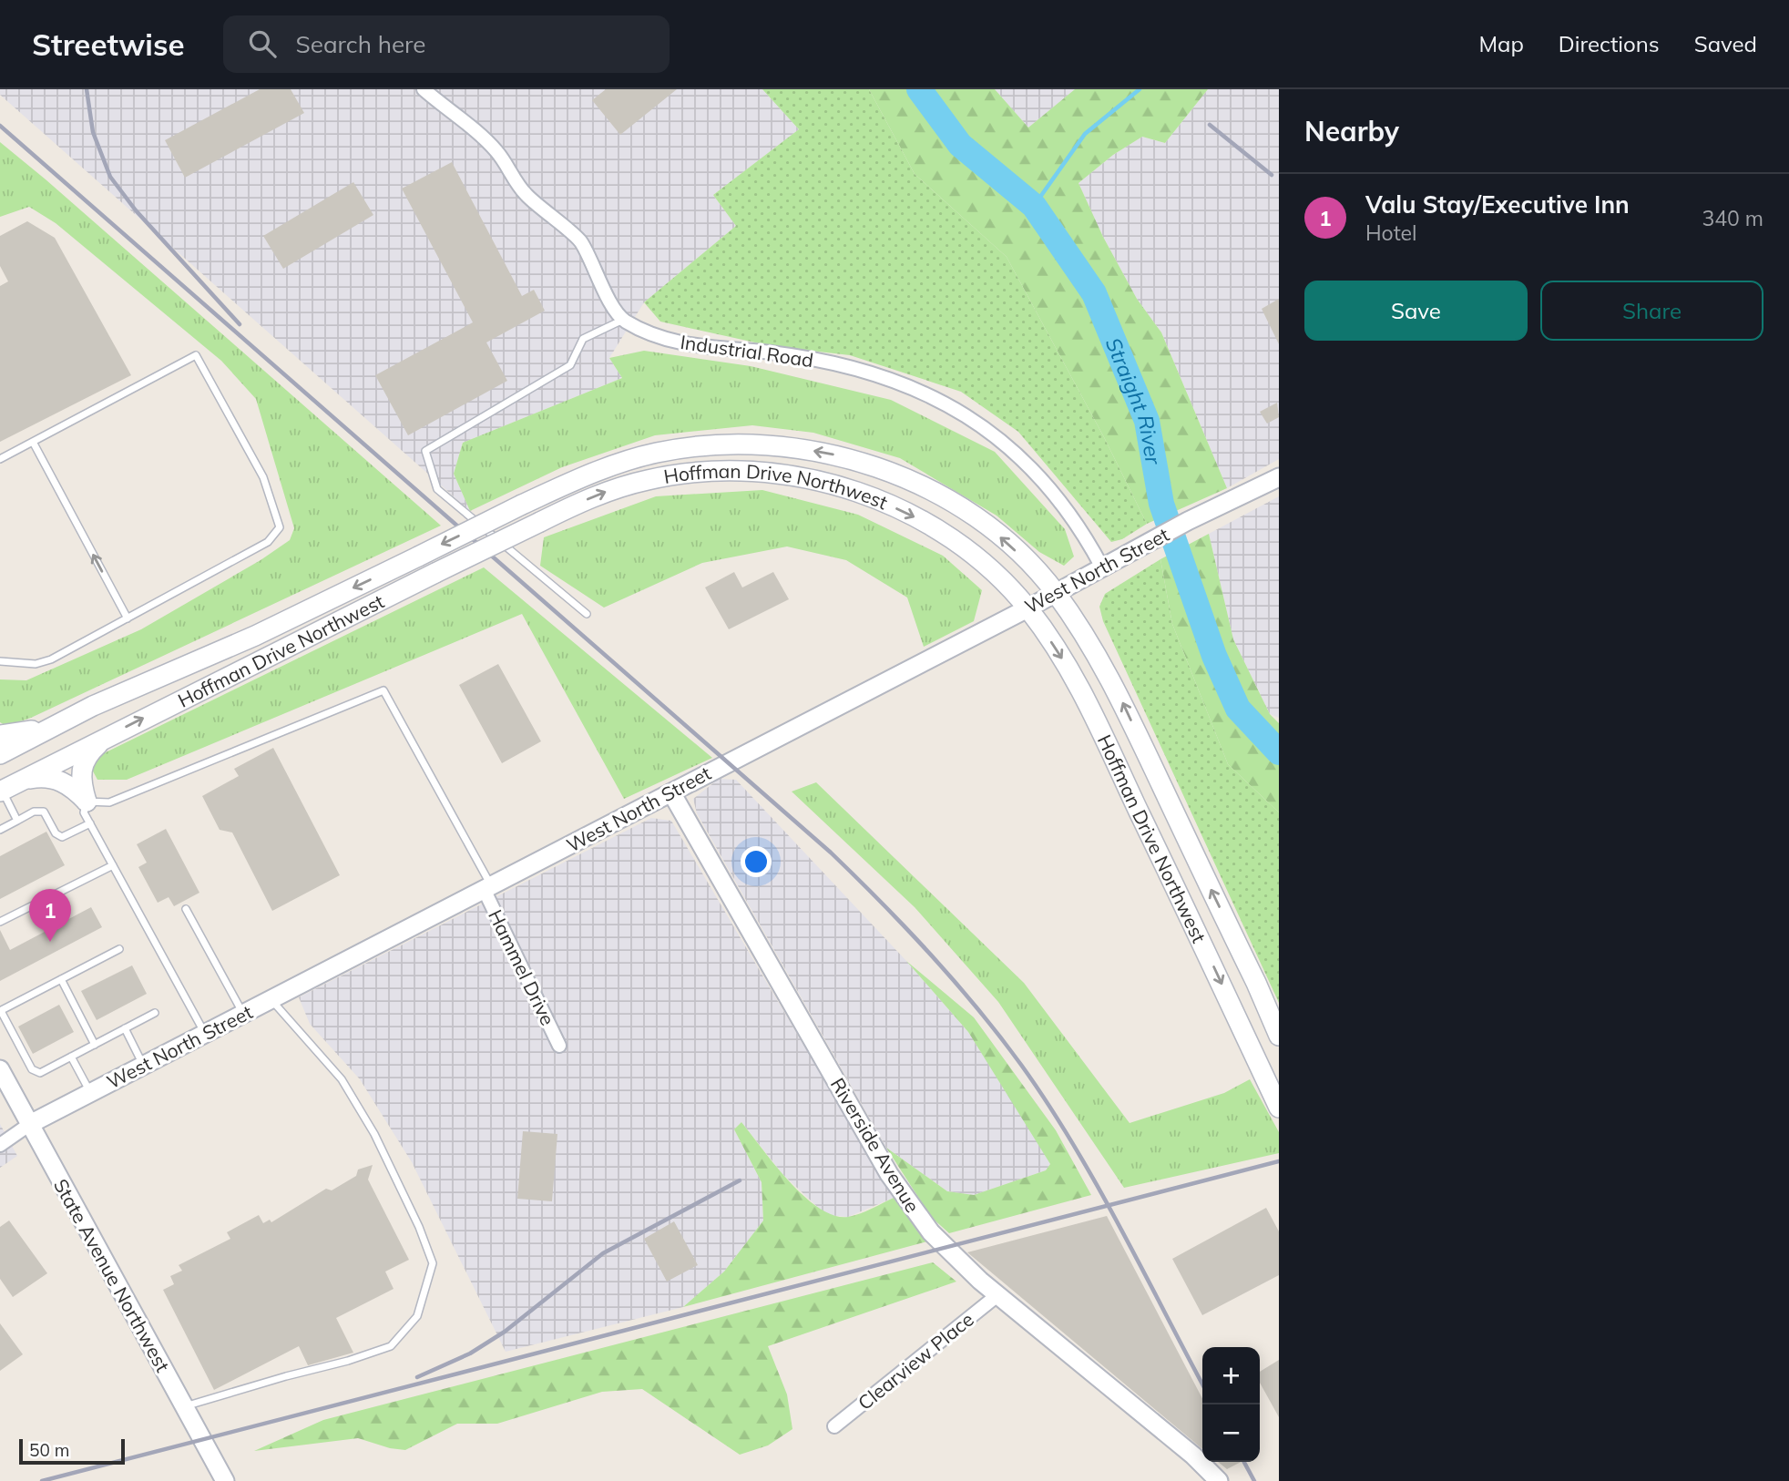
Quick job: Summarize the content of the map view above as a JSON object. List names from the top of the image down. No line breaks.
{"streets":{"main road":["Hoffman Drive Northwest"],"street":["Industrial Road","West North Street","Hammel Drive","Riverside Avenue","State Avenue Northwest","Clearview Place"]},"crossings":[["Industrial Road","West North Street"],["Hoffman Drive Northwest","West North Street"],["West North Street","Hammel Drive"],["West North Street","Riverside Avenue"],["West North Street","State Avenue Northwest"],["Riverside Avenue","Clearview Place"]],"water":["Straight River"],"scale_bar":"50 m","page":{"header":"Streetwise","search":"Search here","nav":["Map","Directions","Saved"],"heading":"Nearby","list":[{"mark":"1","name":"Valu Stay/Executive Inn","note":"Hotel","value":"340 m"}],"buttons":["Save","Share"],"pins":"1","map_buttons":["+","−"],"scale":"50 m"}}
